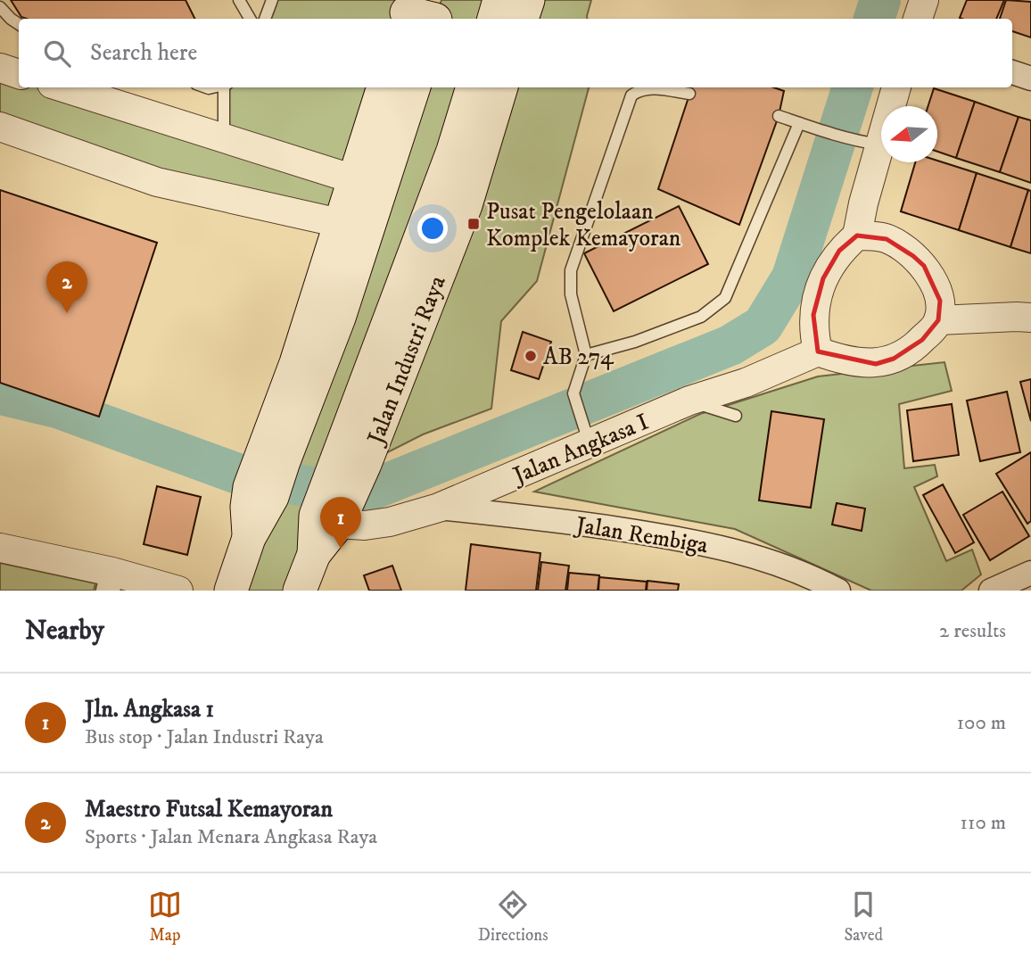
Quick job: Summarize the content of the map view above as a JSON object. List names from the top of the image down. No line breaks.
{"streets":{"main road":["Jalan Industri Raya"],"street":["Jalan Angkasa I","Jalan Rembiga"]},"crossings":[["Jalan Industri Raya","Jalan Angkasa I"],["Jalan Angkasa I","Jalan Rembiga"]],"places":{"transit":["Pusat Pengelolaan Komplek Kemayoran"],"other":["AB 274"]},"north":"left","page":{"search":"Search here","pins":["2","1"],"heading":["Nearby","2 results"],"list":[{"mark":"1","name":"Jln. Angkasa 1","note":"Bus stop · Jalan Industri Raya","value":"100 m"},{"mark":"2","name":"Maestro Futsal Kemayoran","note":"Sports · Jalan Menara Angkasa Raya","value":"110 m"}],"nav":["Map","Directions","Saved"]}}
